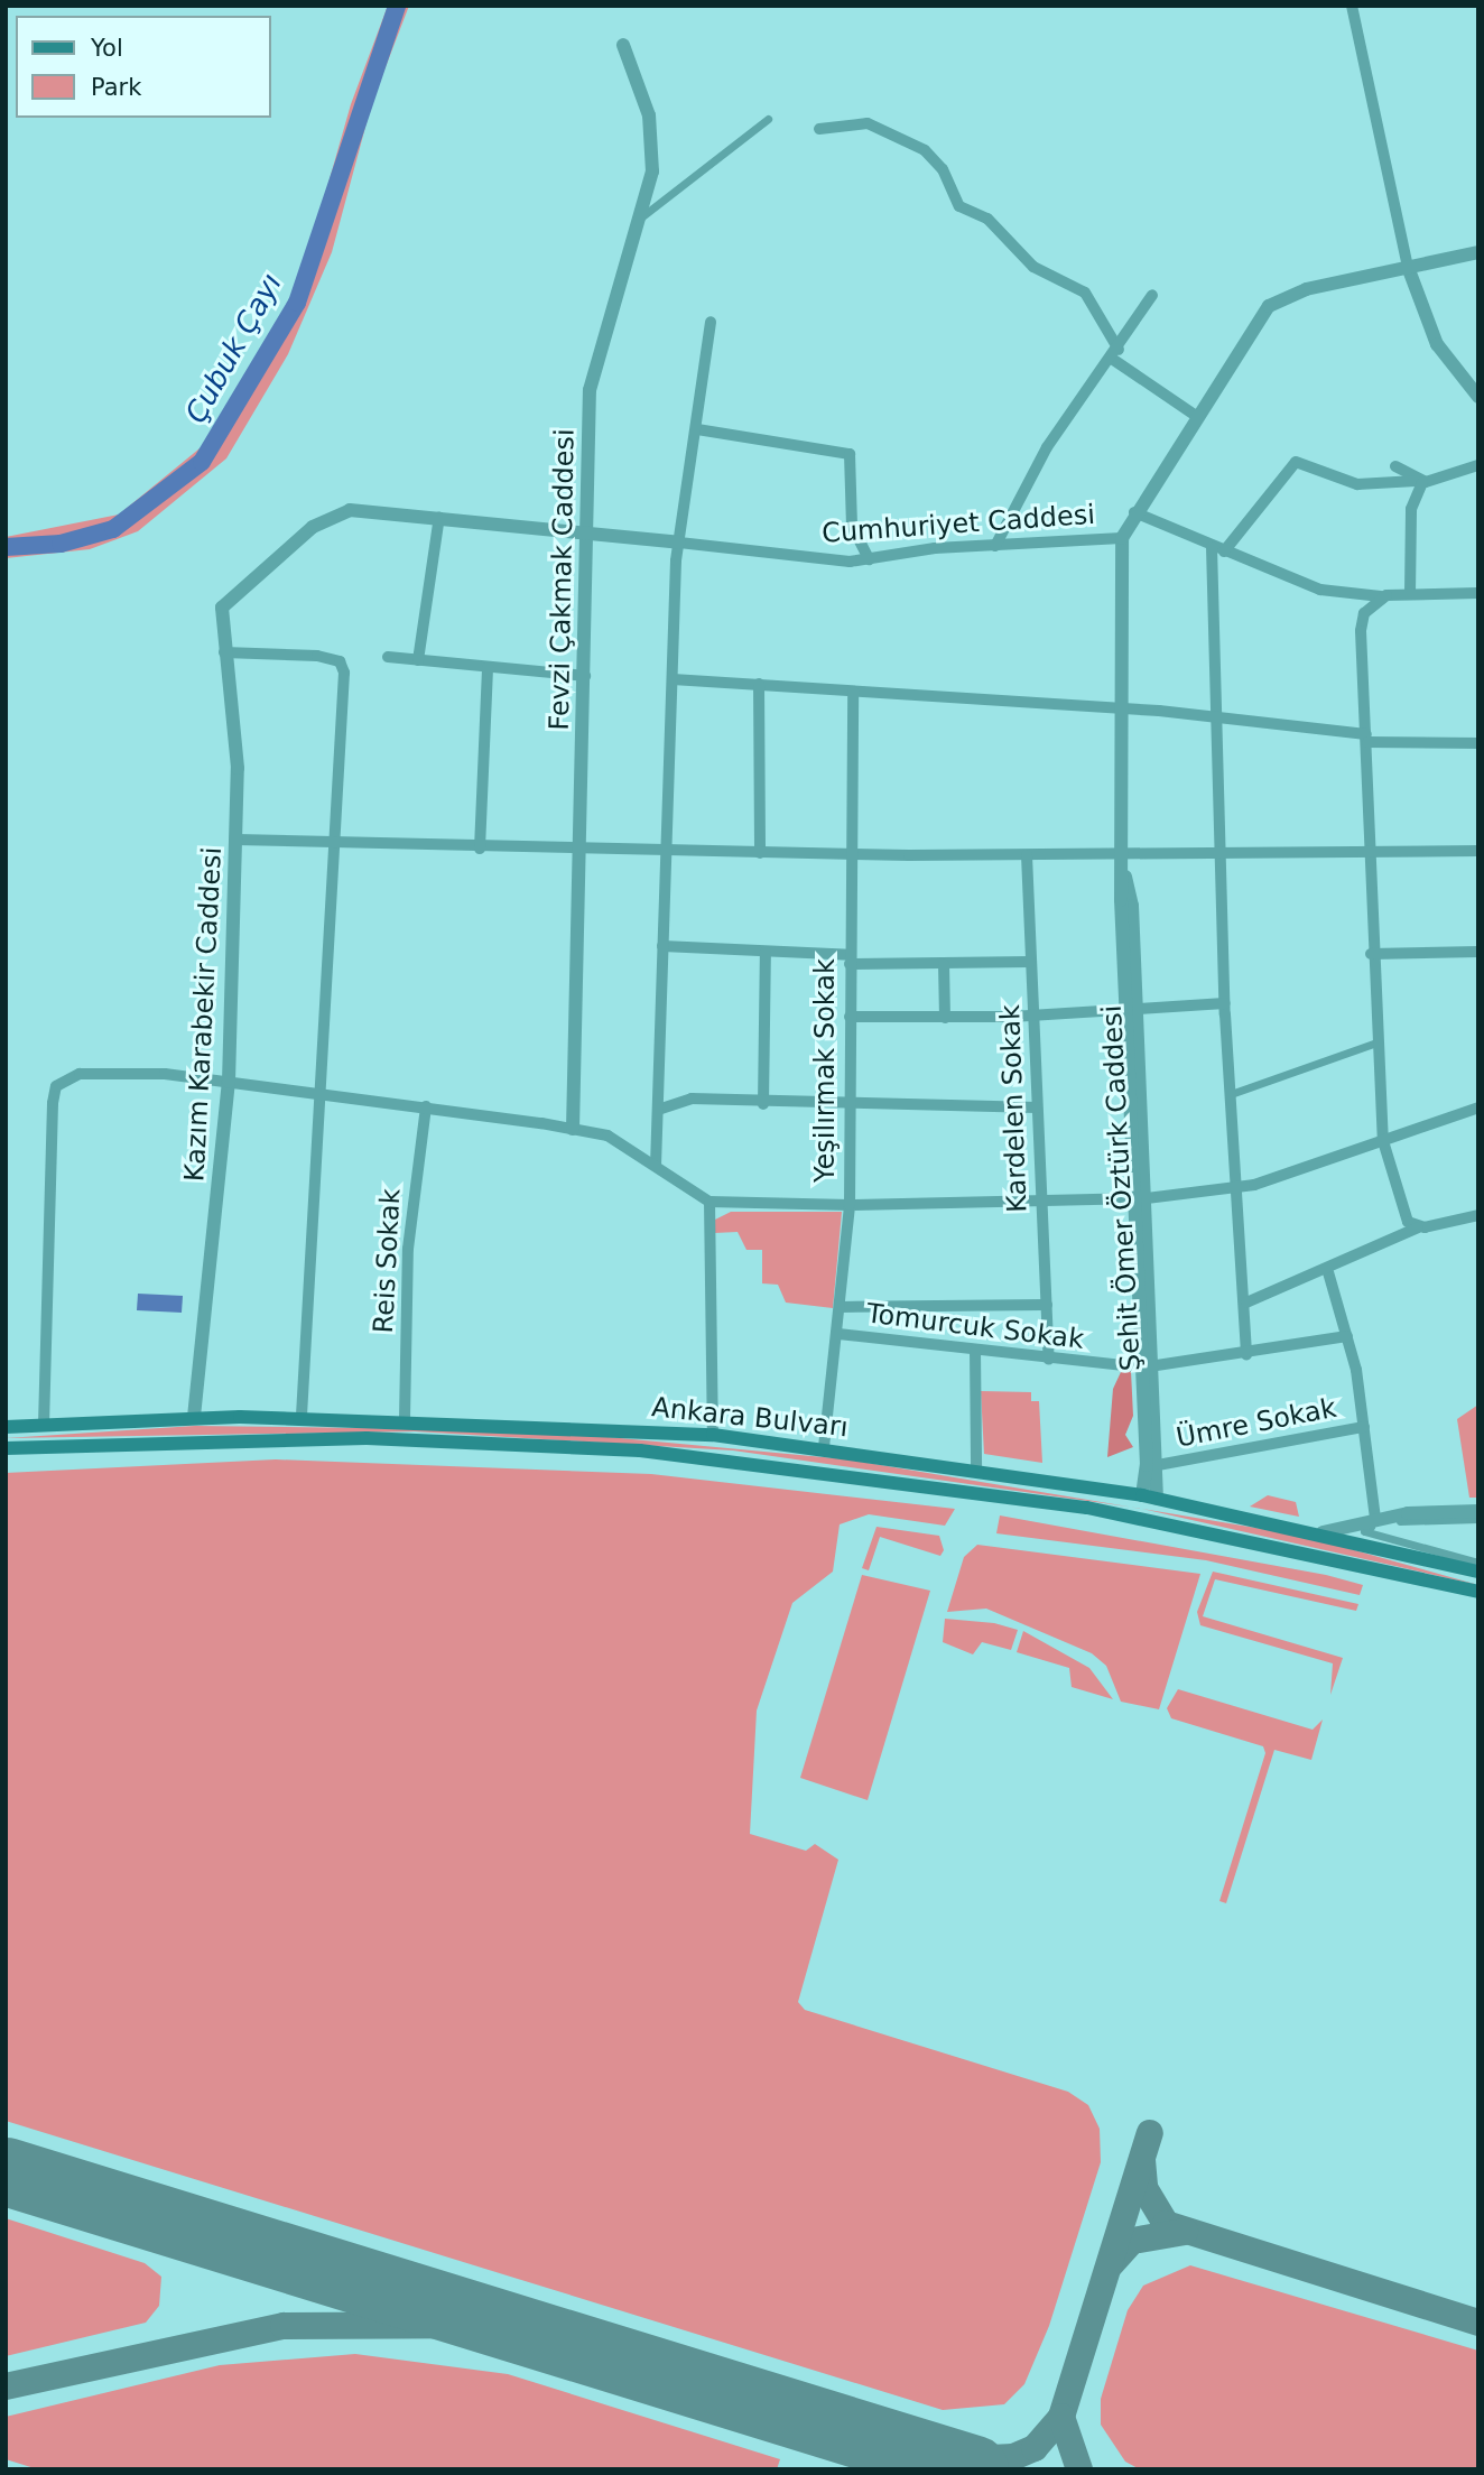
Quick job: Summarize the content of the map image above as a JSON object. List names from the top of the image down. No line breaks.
{"streets":{"main road":["Ankara Bulvarı"],"street":["Cumhuriyet Caddesi","Fevzi Çakmak Caddesi","Kazım Karabekir Caddesi","Yeşilırmak Sokak","Kardelen Sokak","Şehit Ömer Öztürk Caddesi","Reis Sokak","Tomurcuk Sokak","Ümre Sokak"]},"crossings":[["Cumhuriyet Caddesi","Fevzi Çakmak Caddesi"],["Cumhuriyet Caddesi","Kazım Karabekir Caddesi"],["Cumhuriyet Caddesi","Şehit Ömer Öztürk Caddesi"],["Kazım Karabekir Caddesi","Ankara Bulvarı"],["Yeşilırmak Sokak","Tomurcuk Sokak"],["Yeşilırmak Sokak","Ankara Bulvarı"],["Kardelen Sokak","Tomurcuk Sokak"],["Şehit Ömer Öztürk Caddesi","Tomurcuk Sokak"],["Şehit Ömer Öztürk Caddesi","Ankara Bulvarı"],["Şehit Ömer Öztürk Caddesi","Ümre Sokak"],["Reis Sokak","Ankara Bulvarı"]],"water":["Çubuk Çayı"],"legend":["Yol","Park"]}
